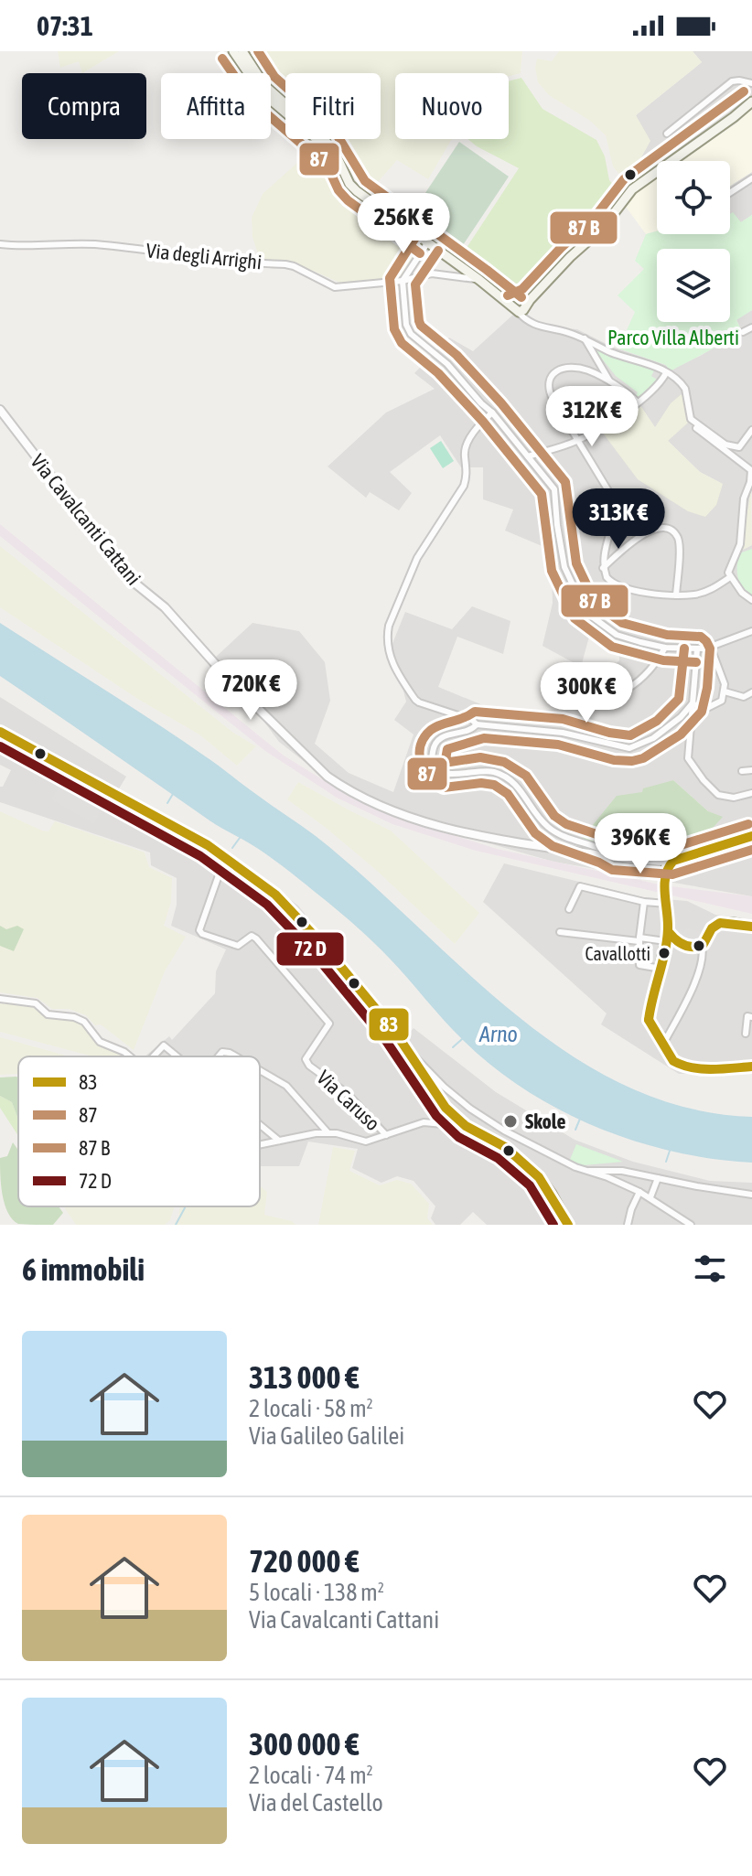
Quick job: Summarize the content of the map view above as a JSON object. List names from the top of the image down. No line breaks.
{"streets":{"street":["Via degli Arrighi","Via Cavalcanti Cattani","Via Caruso"]},"water":["Arno"],"parks":["Parco Villa Alberti"],"places":["Cavallotti","Skole"],"lines":["transit line 87","transit line 83"],"legend":["83","87","87 B","72 D"],"page":{"status":"07:31","chip":["Compra","Affitta","Filtri","Nuovo"],"price":["256K €","312K €","313K €","720K €","300K €","396K €"],"heading":"6 immobili","list":[{"name":"313 000 €","note":"2 locali · 58 m² · Via Galileo Galilei"},{"name":"720 000 €","note":"5 locali · 138 m² · Via Cavalcanti Cattani"},{"name":"300 000 €","note":"2 locali · 74 m² · Via del Castello"}]}}
